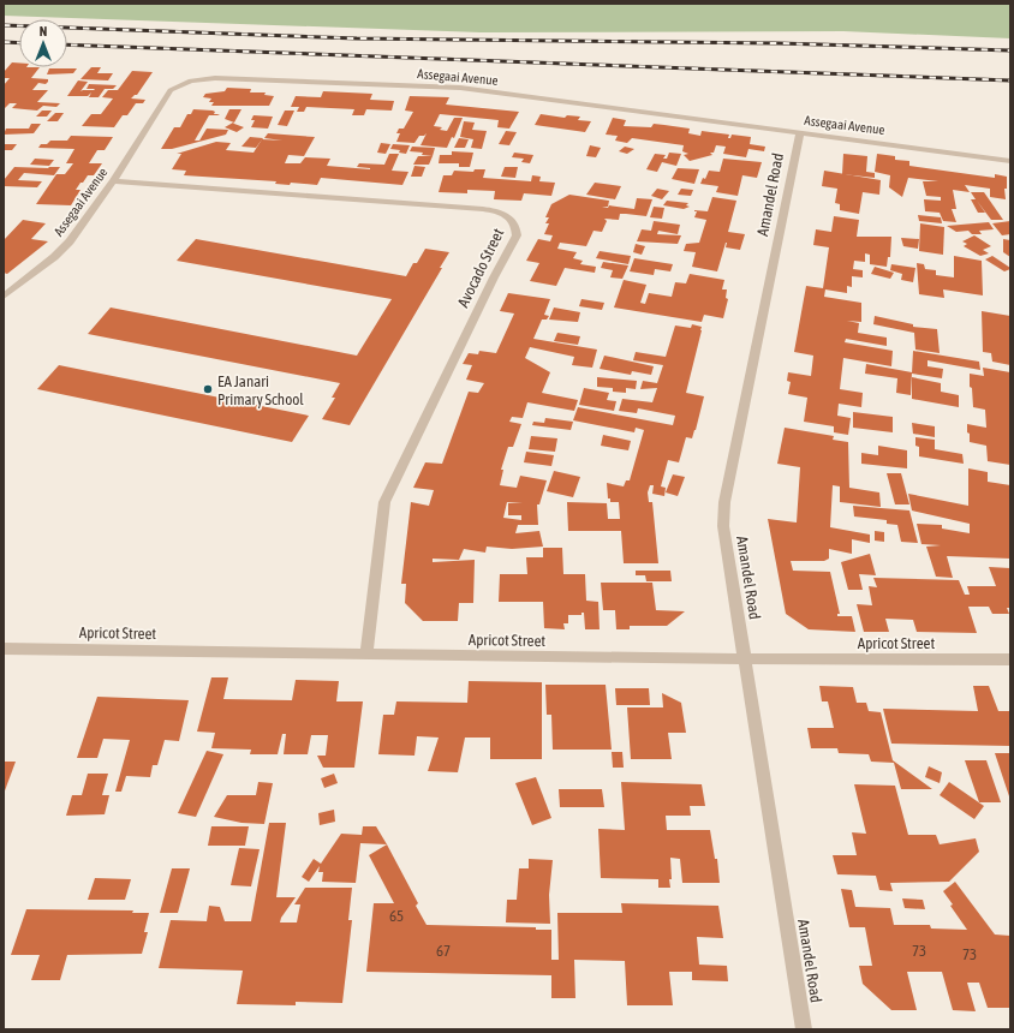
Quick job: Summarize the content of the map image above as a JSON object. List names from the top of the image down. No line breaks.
{"streets":{"street":["Assegaai Avenue","Amandel Road","Avocado Street","Apricot Street"]},"crossings":[["Assegaai Avenue","Amandel Road"],["Assegaai Avenue","Avocado Street"],["Amandel Road","Apricot Street"],["Avocado Street","Apricot Street"]],"places":["EA Janari Primary School"],"house_numbers":["65","67","73","73"],"north":"top"}
